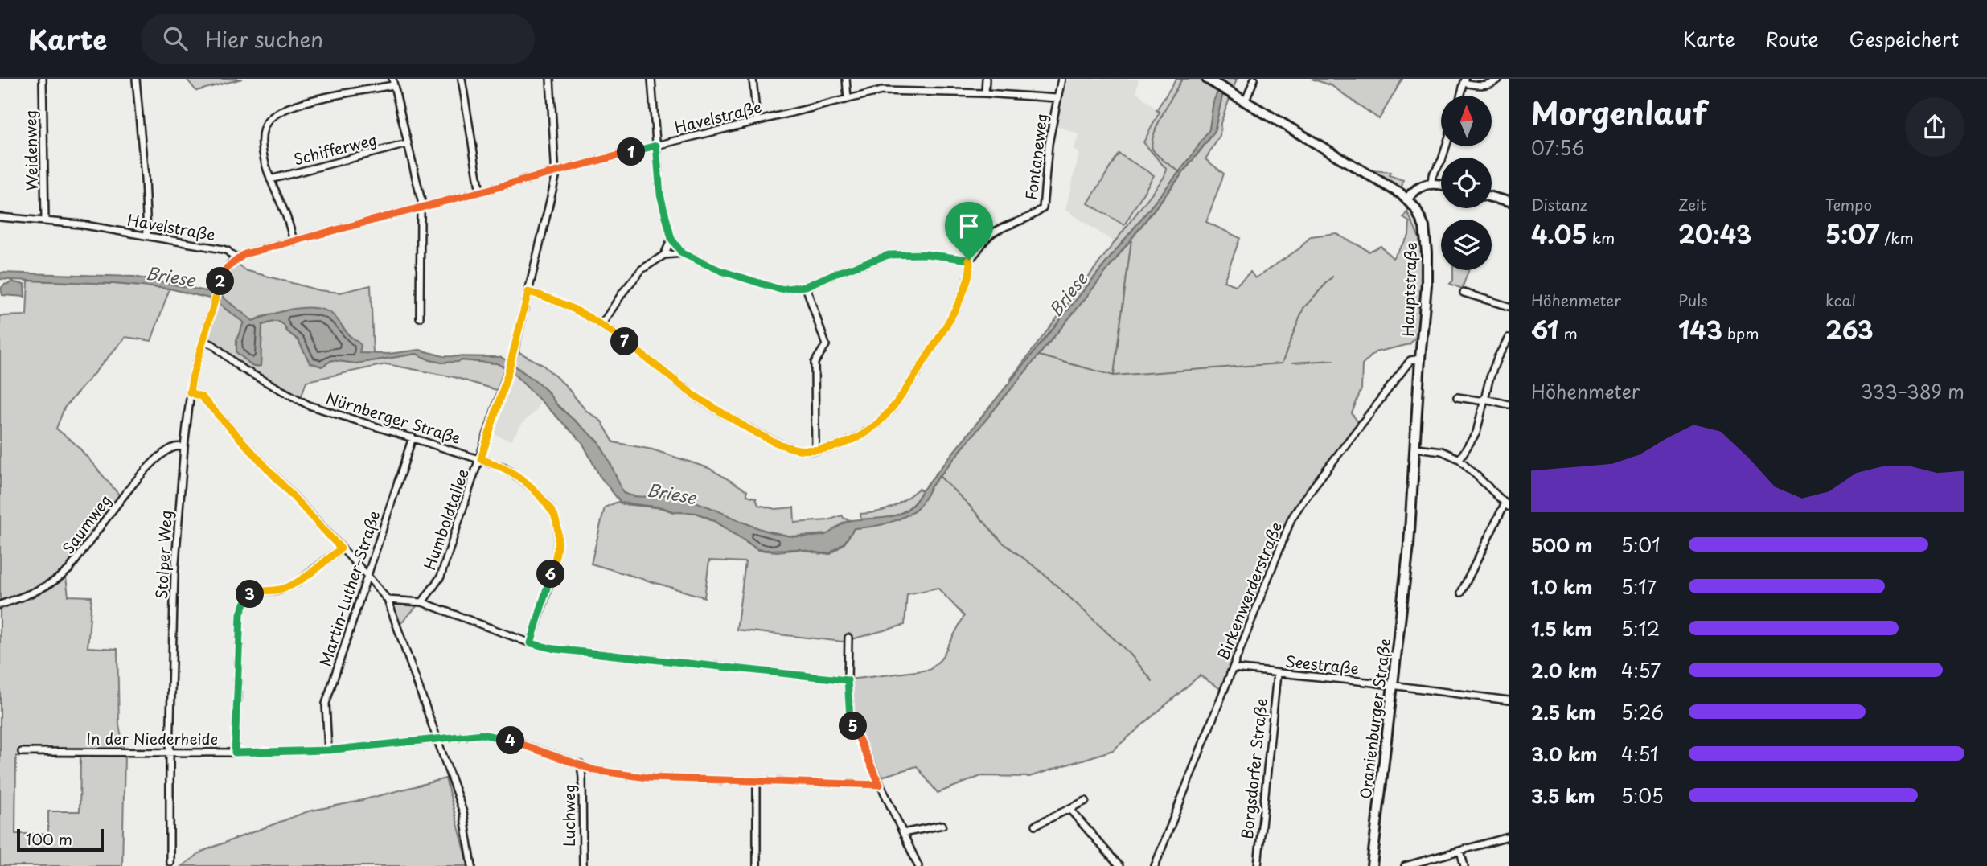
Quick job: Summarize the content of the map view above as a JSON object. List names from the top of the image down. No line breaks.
{"streets":{"main road":["Hauptstraße","Oranienburger Straße"],"street":["Havelstraße","Schifferweg","Weidenweg","Fontaneweg","Nürnberger Straße","Humboldtallee","Saumweg","Stolper Weg","Martin-Luther-Straße","Birkenwerderstraße","Seestraße","In der Niederheide","Borgsdorfer Straße","Luchweg"]},"crossings":[["Havelstraße","Weidenweg"],["Havelstraße","Fontaneweg"],["Havelstraße","Stolper Weg"],["Hauptstraße","Birkenwerderstraße"],["Hauptstraße","Oranienburger Straße"],["Nürnberger Straße","Humboldtallee"],["Nürnberger Straße","Stolper Weg"],["Nürnberger Straße","Martin-Luther-Straße"],["Saumweg","Stolper Weg"],["Stolper Weg","In der Niederheide"],["Martin-Luther-Straße","In der Niederheide"],["Birkenwerderstraße","Seestraße"],["Seestraße","Oranienburger Straße"],["Seestraße","Borgsdorfer Straße"],["In der Niederheide","Luchweg"]],"water":["Briese"],"scale_bar":"100 m","north":"top","page":{"header":"Karte","search":"Hier suchen","nav":["Karte","Route","Gespeichert"],"heading":["Morgenlauf","07:56"],"pins":["1","2","7","6","3","5","4"],"stats":[["Distanz","4.05 km"],["Zeit","20:43"],["Tempo","5:07 /km"],["Höhenmeter","61 m"],["Puls","143 bpm"],["kcal","263"]],"chart":["Höhenmeter","333–389 m"],"list":[{"name":"500 m","note":"5:01"},{"name":"1.0 km","note":"5:17"},{"name":"1.5 km","note":"5:12"},{"name":"2.0 km","note":"4:57"},{"name":"2.5 km","note":"5:26"},{"name":"3.0 km","note":"4:51"},{"name":"3.5 km","note":"5:05"}],"scale":"100 m"}}
